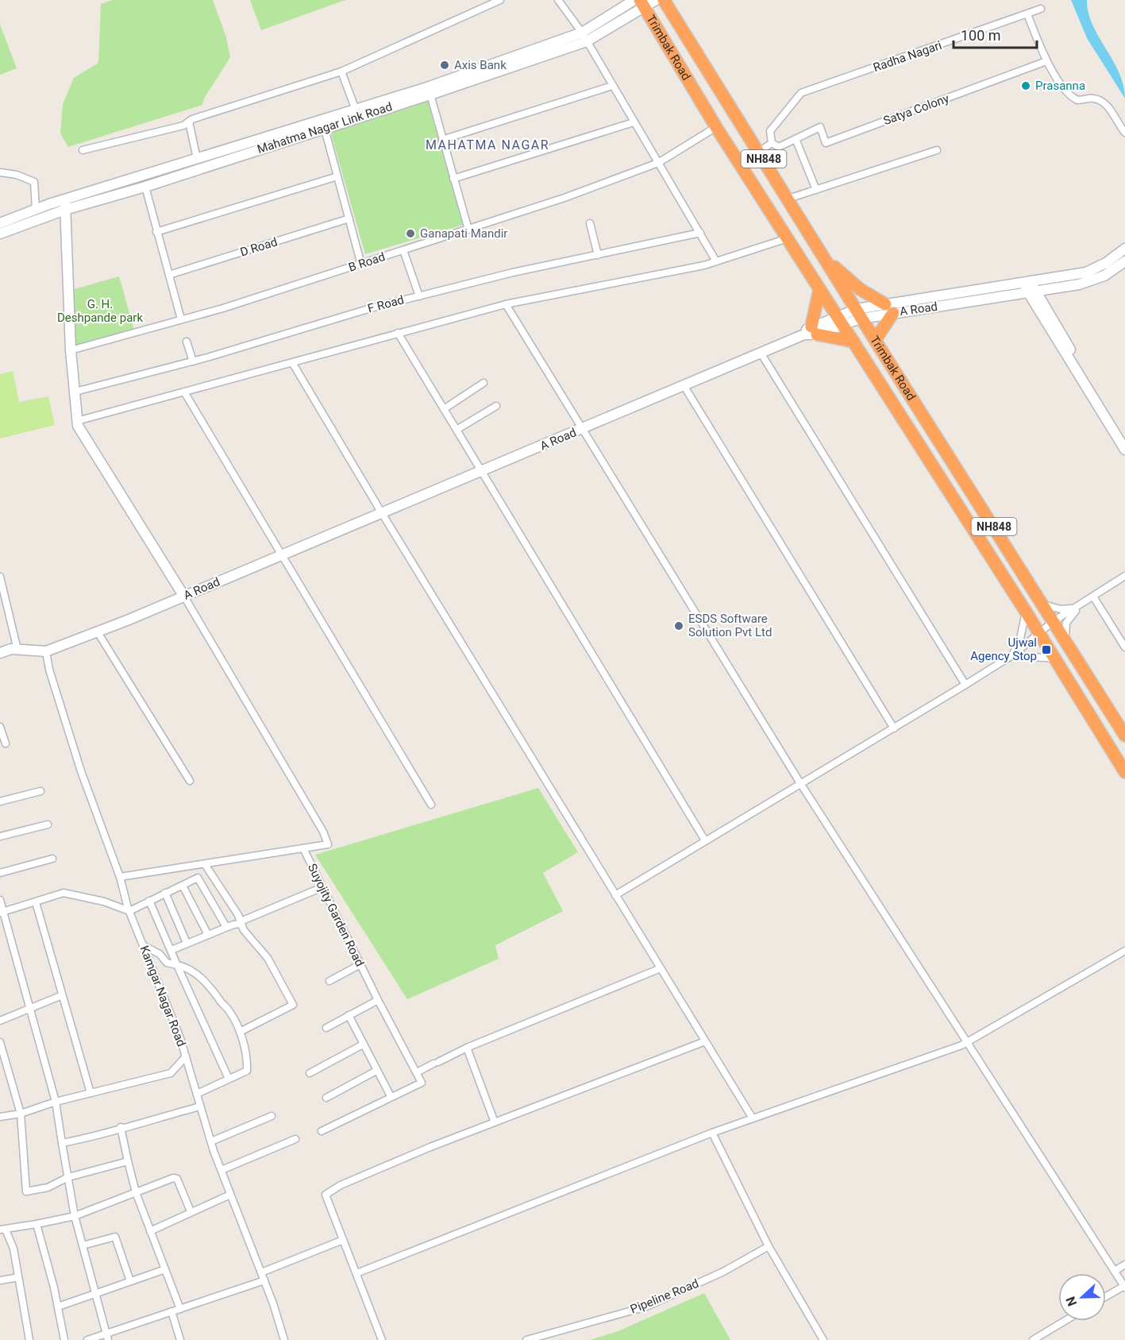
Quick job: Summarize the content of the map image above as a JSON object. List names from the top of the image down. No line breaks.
{"streets":{"highway":["Trimbak Road","NH848"],"street":["Radha Nagari","Satya Colony","Mahatma Nagar Link Road","D Road","B Road","F Road","A Road","Suyojity Garden Road","Kamgar Nagar Road","Pipeline Road"]},"crossings":[["Trimbak Road","Mahatma Nagar Link Road"],["Trimbak Road","NH848"],["Trimbak Road","B Road"],["Trimbak Road","A Road"],["NH848","A Road"],["A Road","Suyojity Garden Road"],["A Road","Kamgar Nagar Road"]],"districts":["MAHATMA NAGAR"],"parks":["G. H. Deshpande park"],"places":{"other":["Axis Bank","Prasanna","Ganapati Mandir","ESDS Software Solution Pvt Ltd"],"transit":["Ujwal Agency Stop"]},"scale_bar":"100 m","north":"left"}
